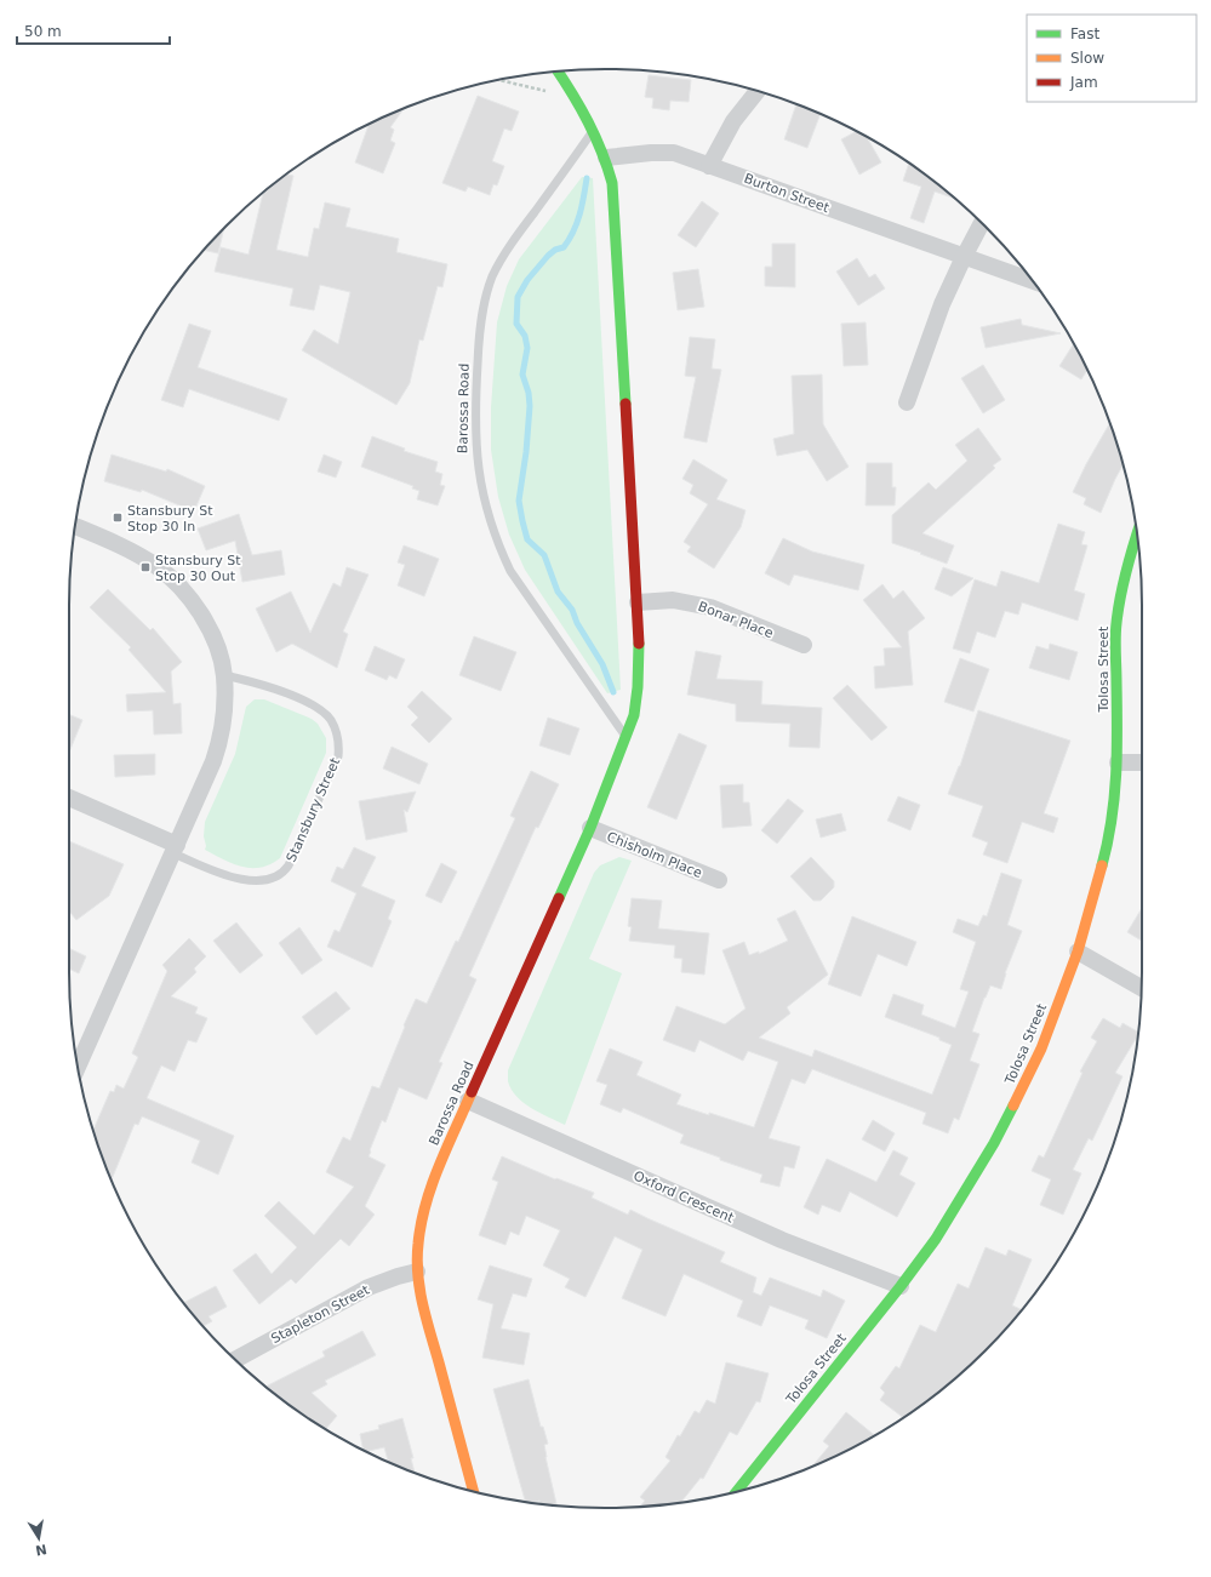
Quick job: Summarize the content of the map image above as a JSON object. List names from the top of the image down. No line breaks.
{"streets":{"street":["Burton Street","Barossa Road","Bonar Place","Tolosa Street","Chisholm Place","Oxford Crescent","Stapleton Street"],"lane":["Stansbury Street"]},"crossings":[["Burton Street","Barossa Road"],["Barossa Road","Bonar Place"],["Barossa Road","Chisholm Place"],["Barossa Road","Oxford Crescent"],["Barossa Road","Stapleton Street"],["Tolosa Street","Oxford Crescent"]],"places":{"transit":["Stansbury St Stop 30 In","Stansbury St Stop 30 Out"]},"legend":["Fast","Slow","Jam"],"scale_bar":"50 m","north":"bottom"}
